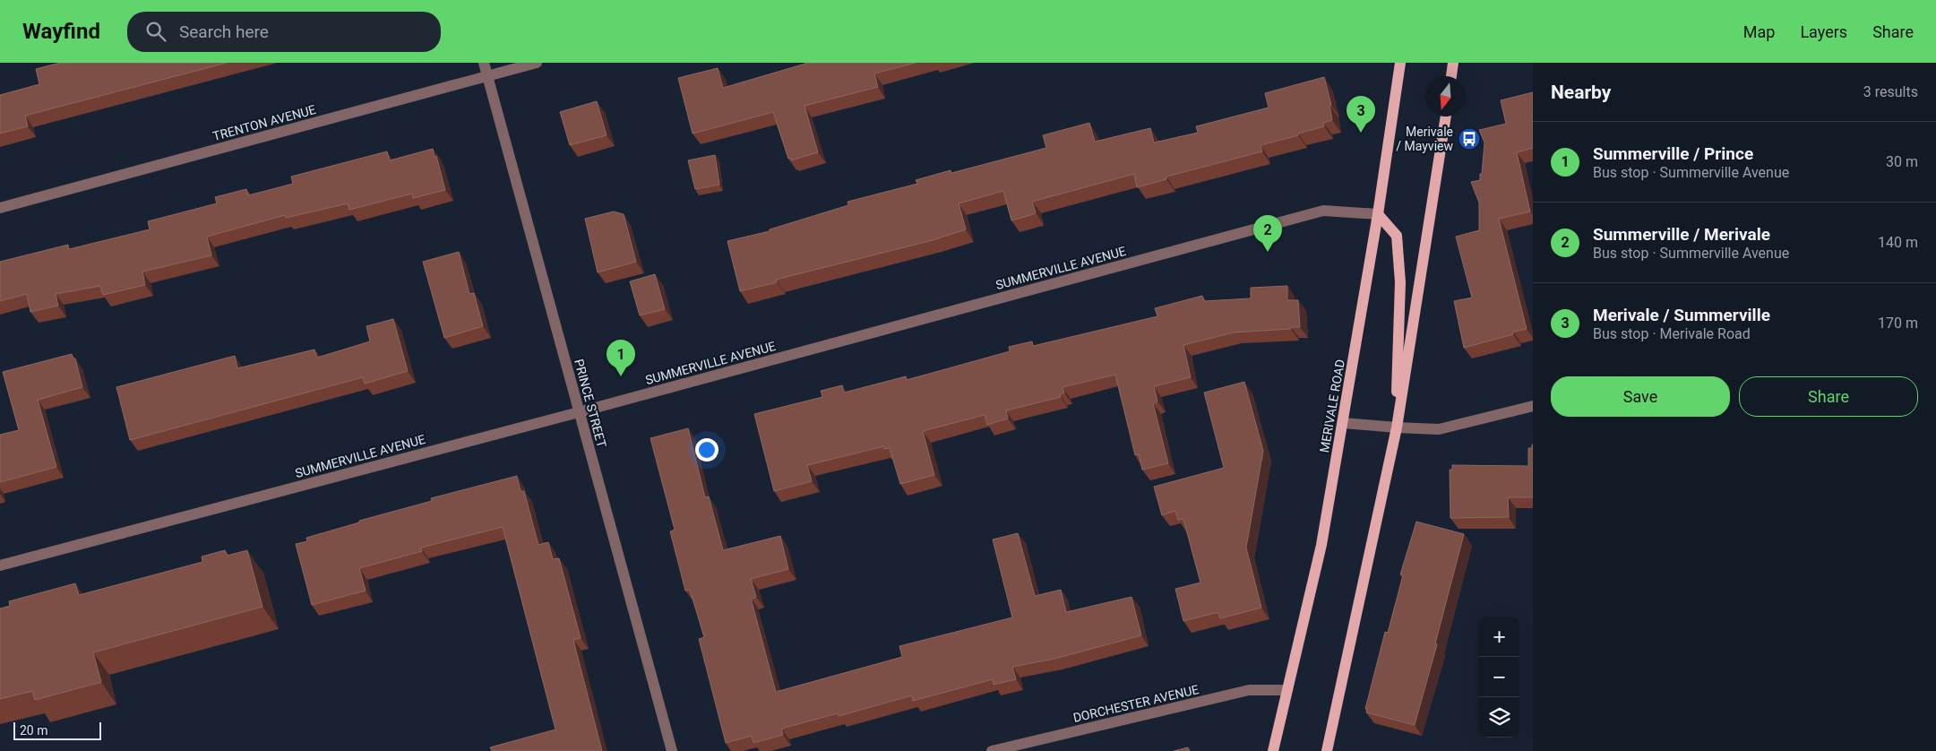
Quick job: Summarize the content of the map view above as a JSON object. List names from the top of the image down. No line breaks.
{"streets":{"main road":["MERIVALE ROAD"],"street":["TRENTON AVENUE","SUMMERVILLE AVENUE","PRINCE STREET","DORCHESTER AVENUE"]},"crossings":[["TRENTON AVENUE","PRINCE STREET"],["SUMMERVILLE AVENUE","PRINCE STREET"],["SUMMERVILLE AVENUE","MERIVALE ROAD"],["MERIVALE ROAD","DORCHESTER AVENUE"]],"places":{"bus stop":["Merivale / Mayview"]},"scale_bar":"20 m","north":"bottom","page":{"header":"Wayfind","search":"Search here","nav":["Map","Layers","Share"],"heading":["Nearby","3 results"],"pins":["3","2","1"],"list":[{"mark":"1","name":"Summerville / Prince","note":"Bus stop · Summerville Avenue","value":"30 m"},{"mark":"2","name":"Summerville / Merivale","note":"Bus stop · Summerville Avenue","value":"140 m"},{"mark":"3","name":"Merivale / Summerville","note":"Bus stop · Merivale Road","value":"170 m"}],"buttons":["Save","Share"],"map_buttons":["+","−"],"scale":"20 m"}}
